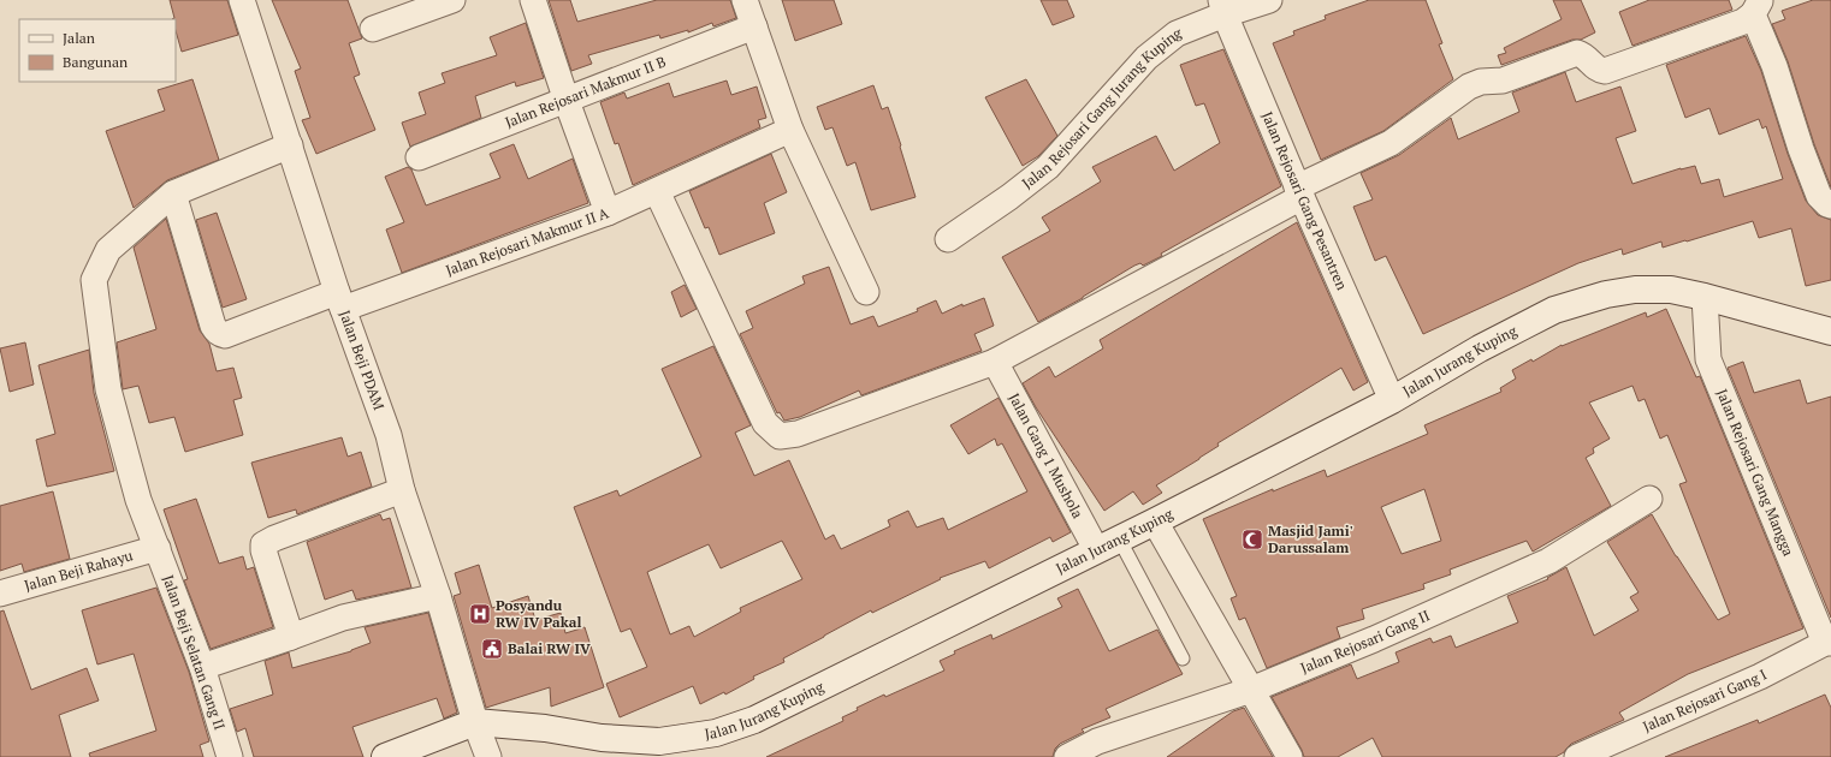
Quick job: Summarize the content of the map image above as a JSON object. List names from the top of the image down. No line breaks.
{"streets":{"street":["Jalan Rejosari Makmur II B","Jalan Rejosari Gang Jurang Kuping","Jalan Rejosari Gang Pesantren","Jalan Rejosari Makmur II A","Jalan Beji PDAM","Jalan Jurang Kuping","Jalan Gang 1 Mushola","Jalan Rejosari Gang Mangga","Jalan Beji Rahayu","Jalan Rejosari Gang II","Jalan Beji Selatan Gang II","Jalan Rejosari Gang I"]},"crossings":[["Jalan Rejosari Makmur II B","Jalan Rejosari Makmur II A"],["Jalan Rejosari Gang Jurang Kuping","Jalan Rejosari Gang Pesantren"],["Jalan Rejosari Gang Pesantren","Jalan Jurang Kuping"],["Jalan Rejosari Makmur II A","Jalan Beji PDAM"],["Jalan Rejosari Makmur II A","Jalan Beji Selatan Gang II"],["Jalan Beji PDAM","Jalan Jurang Kuping"],["Jalan Beji PDAM","Jalan Beji Selatan Gang II"],["Jalan Jurang Kuping","Jalan Gang 1 Mushola"],["Jalan Jurang Kuping","Jalan Rejosari Gang Mangga"],["Jalan Rejosari Gang Mangga","Jalan Rejosari Gang I"],["Jalan Beji Rahayu","Jalan Beji Selatan Gang II"]],"places":{"mosque":["Masjid Jami' Darussalam"],"hospital":["Posyandu RW IV Pakal"],"public building":["Balai RW IV"]},"legend":["Jalan","Bangunan"]}
